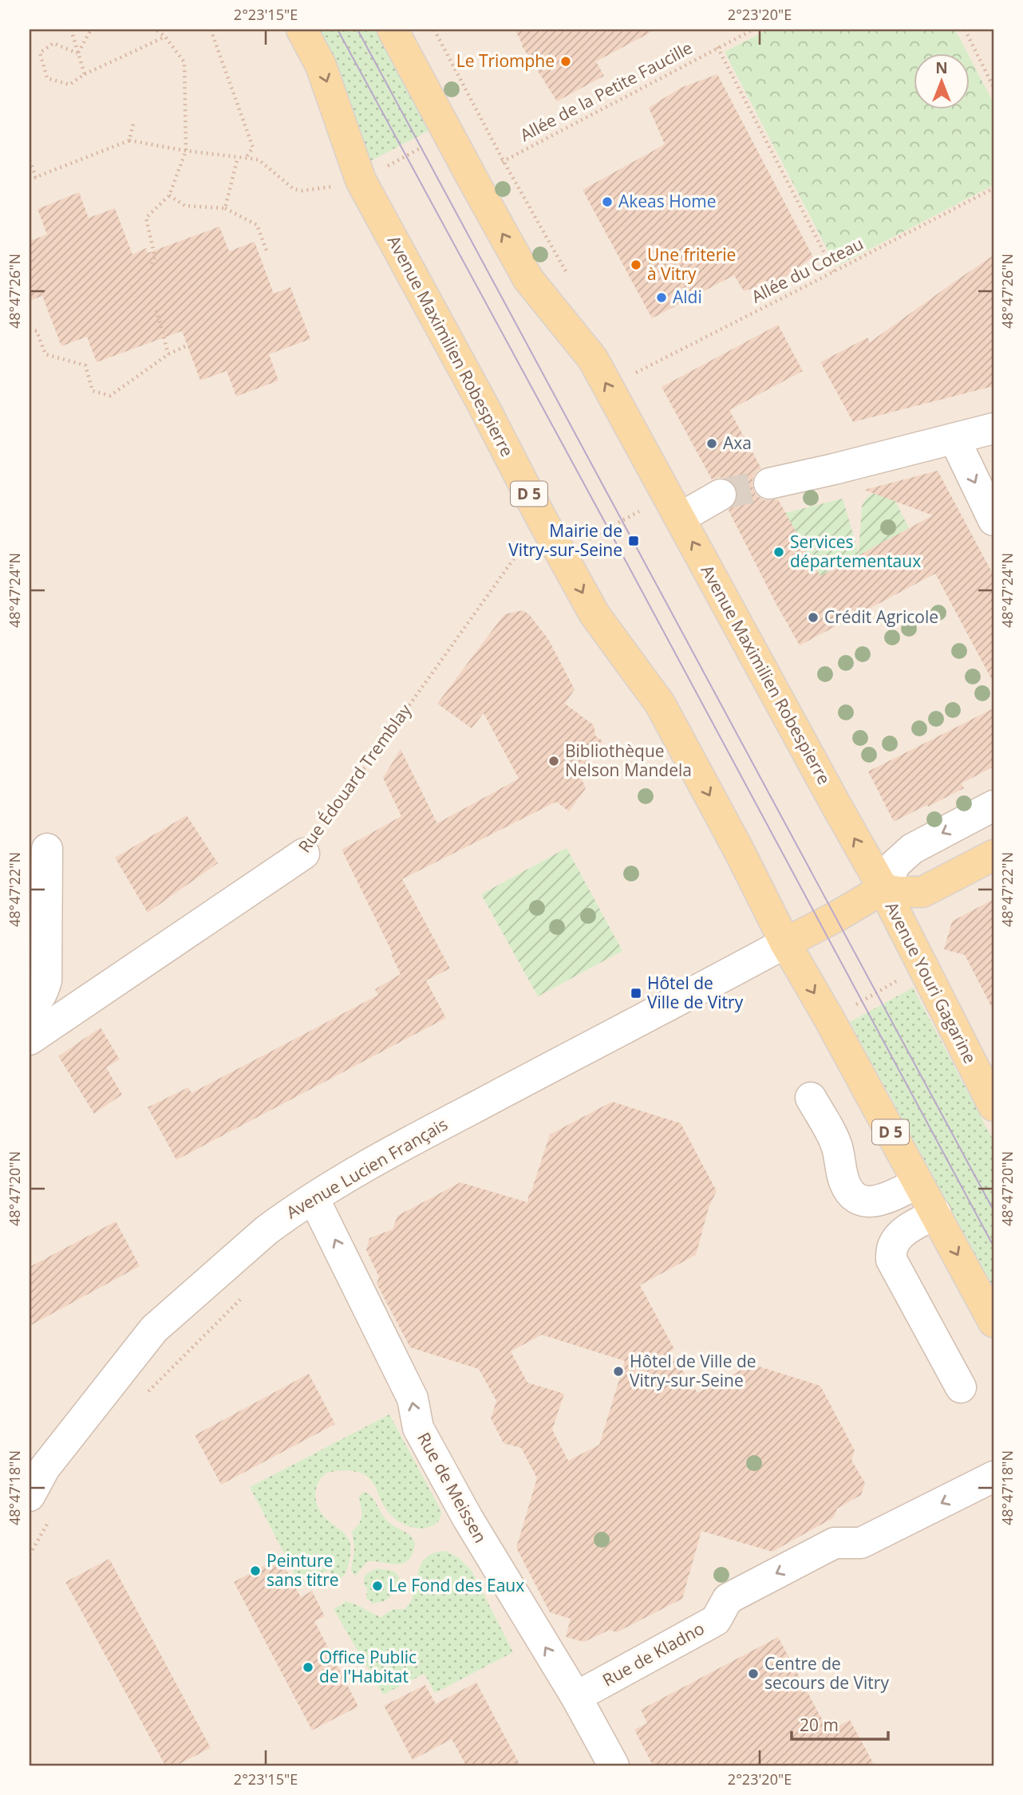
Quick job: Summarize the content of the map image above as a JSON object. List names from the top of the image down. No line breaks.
{"streets":{"main road":["Avenue Maximilien Robespierre","D 5","Avenue Youri Gagarine"],"street":["Rue Édouard Tremblay","Avenue Lucien Français","Rue de Meissen","Rue de Kladno"],"path":["Allée de la Petite Faucille","Allée du Coteau"]},"crossings":[["Allée de la Petite Faucille","Avenue Maximilien Robespierre"],["Avenue Maximilien Robespierre","D 5"],["Avenue Maximilien Robespierre","Rue Édouard Tremblay"],["Avenue Maximilien Robespierre","Avenue Youri Gagarine"],["Avenue Maximilien Robespierre","Avenue Lucien Français"],["D 5","Avenue Lucien Français"],["Avenue Lucien Français","Rue de Meissen"],["Rue de Meissen","Rue de Kladno"]],"one_way":["Rue de Meissen","Rue de Kladno"],"places":{"other":["Le Triomphe","Akeas Home","Une friterie à Vitry","Aldi","Axa","Services départementaux","Crédit Agricole","Bibliothèque Nelson Mandela","Hôtel de Ville de Vitry-sur-Seine","Peinture sans titre","Le Fond des Eaux","Office Public de l'Habitat","Centre de secours de Vitry"],"transit":["Mairie de Vitry-sur-Seine","Hôtel de Ville de Vitry"]},"scale_bar":"20 m","north":"top","coordinates":["2°23'15\"E","2°23'20\"E","48°47'26\"N","48°47'24\"N","48°47'22\"N","48°47'20\"N","48°47'18\"N"]}
